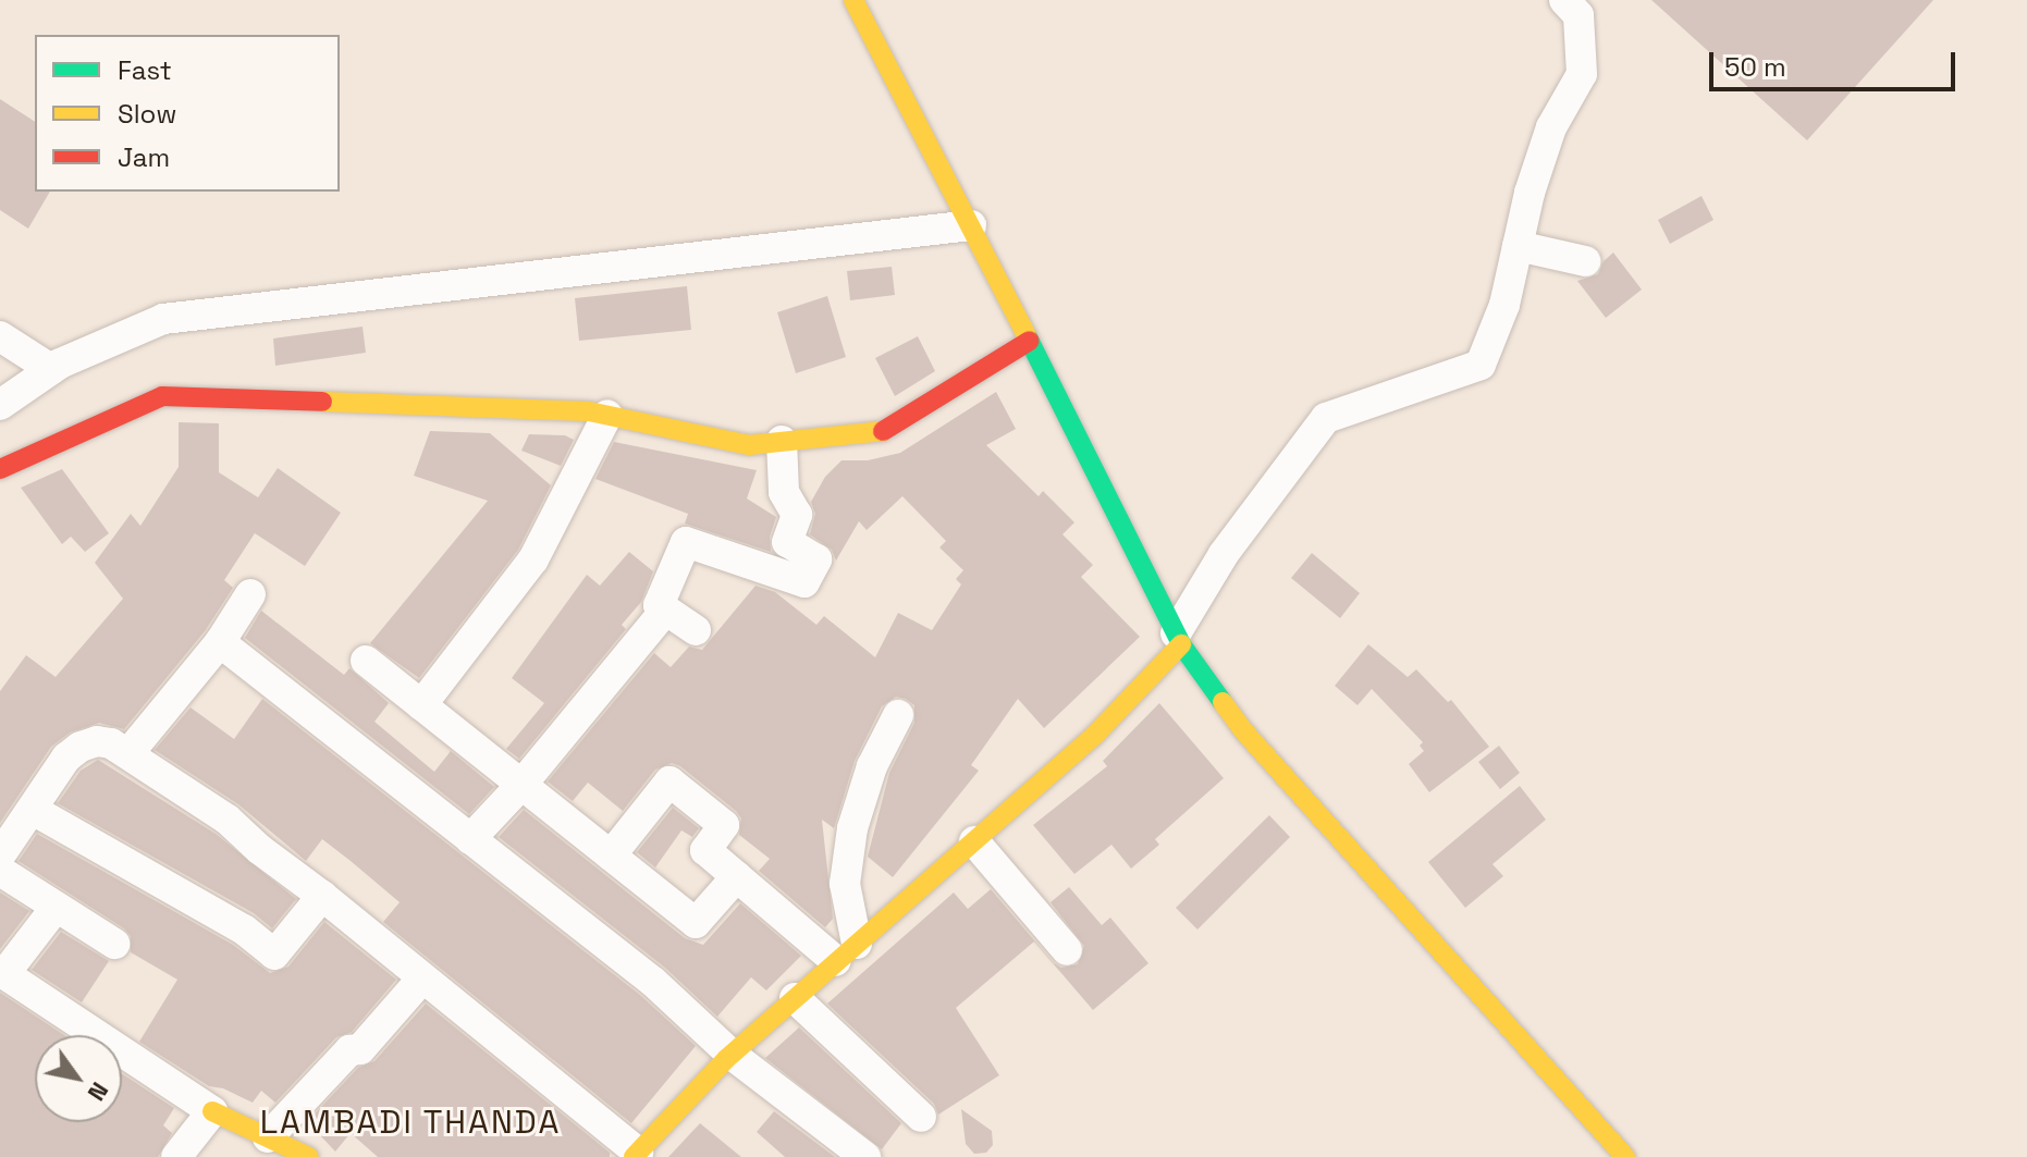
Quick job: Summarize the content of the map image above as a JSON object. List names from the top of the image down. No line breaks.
{"districts":["LAMBADI THANDA"],"legend":["Fast","Slow","Jam"],"scale_bar":"50 m","north":"bottom right"}
